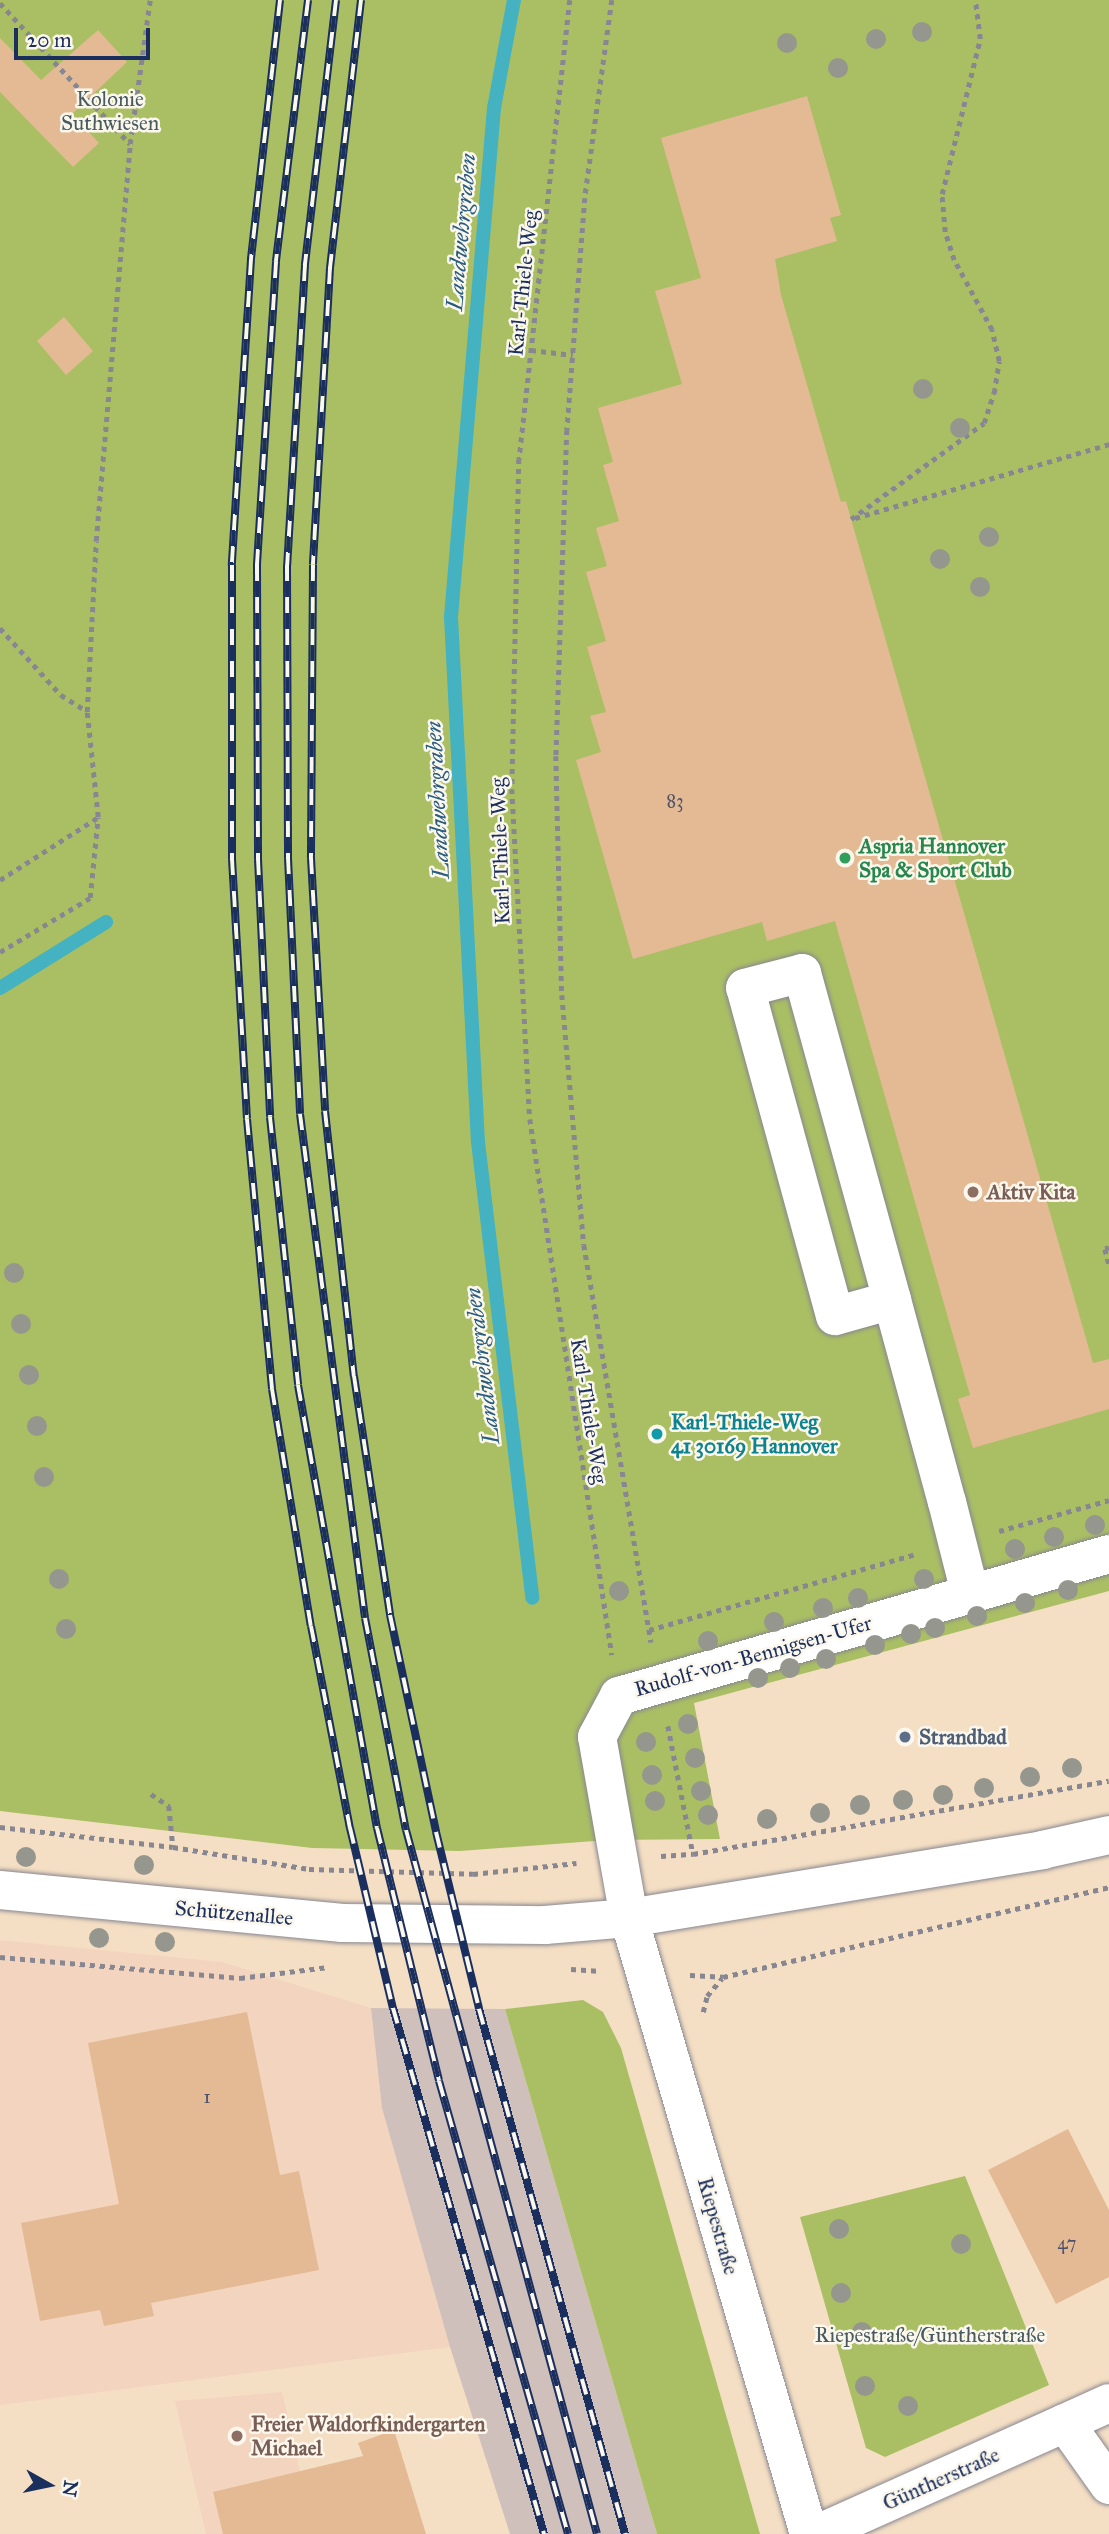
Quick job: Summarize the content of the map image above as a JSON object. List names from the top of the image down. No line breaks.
{"streets":{"street":["Rudolf-von-Bennigsen-Ufer","Schützenallee","Riepestraße","Güntherstraße"],"path":["Karl-Thiele-Weg"]},"crossings":[["Karl-Thiele-Weg","Rudolf-von-Bennigsen-Ufer"],["Rudolf-von-Bennigsen-Ufer","Schützenallee"],["Rudolf-von-Bennigsen-Ufer","Riepestraße"],["Schützenallee","Riepestraße"]],"water":["Landwehrgraben"],"parks":["Kolonie Suthwiesen","Riepestraße/Güntherstraße"],"places":["Aspria Hannover Spa & Sport Club","Aktiv Kita","Karl-Thiele-Weg 41 30169 Hannover","Strandbad","Freier Waldorfkindergarten Michael"],"house_numbers":["83","1","47"],"scale_bar":"20 m","north":"right"}
